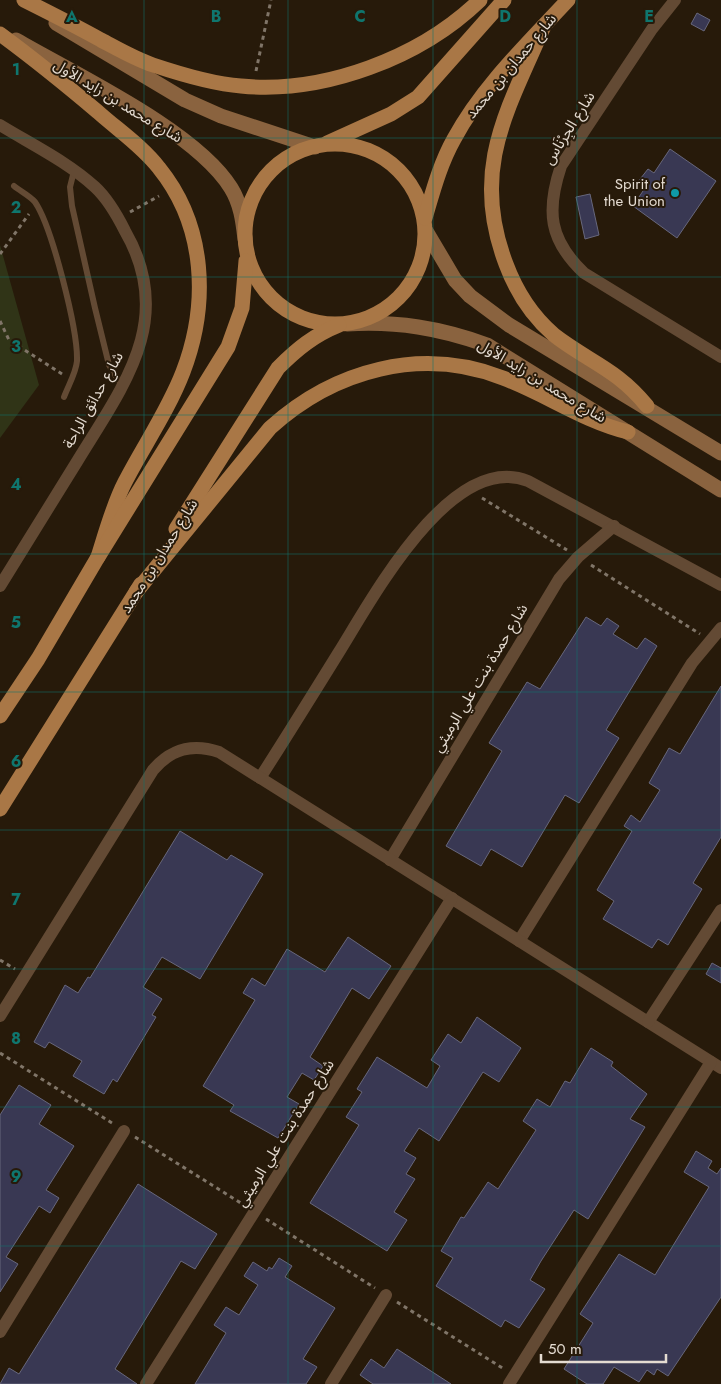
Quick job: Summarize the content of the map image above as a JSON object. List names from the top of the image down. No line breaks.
{"streets":{"main road":["شارع حمدان بن محمد","شارع محمد بن زايد الأول"],"street":["شارع الجِرْنَاس","شارع حدائق الراحة","شارع حمدة بنت علي الرميثي"]},"crossings":[["شارع حمدان بن محمد","شارع محمد بن زايد الأول"]],"places":["Spirit of the Union"],"scale_bar":"50 m","grid":{"columns":["A","B","C","D","E"],"rows":["1","2","3","4","5","6","7","8","9"]}}
